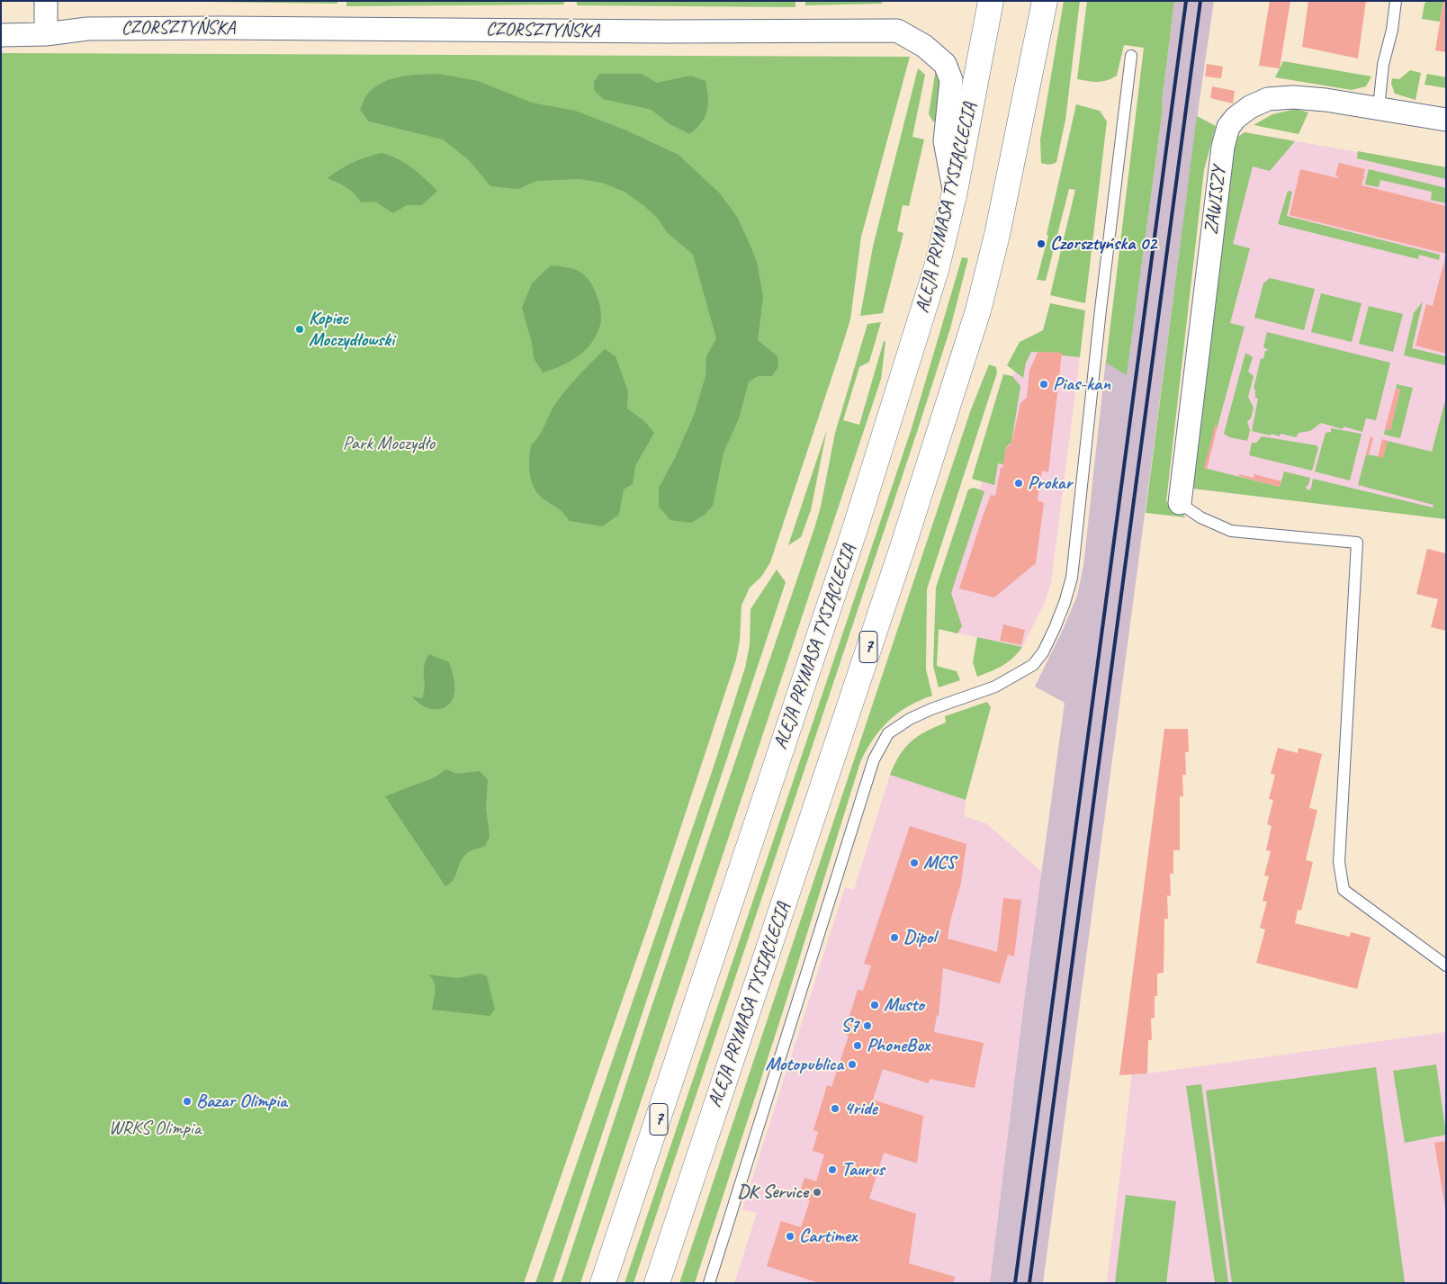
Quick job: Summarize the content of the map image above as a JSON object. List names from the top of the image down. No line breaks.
{"streets":{"main road":["ALEJA PRYMASA TYSIĄCLECIA","7"],"street":["CZORSZTYŃSKA","ZAWISZY"]},"crossings":[["CZORSZTYŃSKA","ALEJA PRYMASA TYSIĄCLECIA"]],"parks":["Park Moczydło","WRKS Olimpia"],"places":["Czorsztyńska 02","Kopiec Moczydłowski","Pias-kan","Prokar","MCS","Dipol","Musto","S7","PhoneBox","Motopublica","Bazar Olimpia","4ride","Taurus","DK Service","Cartimex"]}
